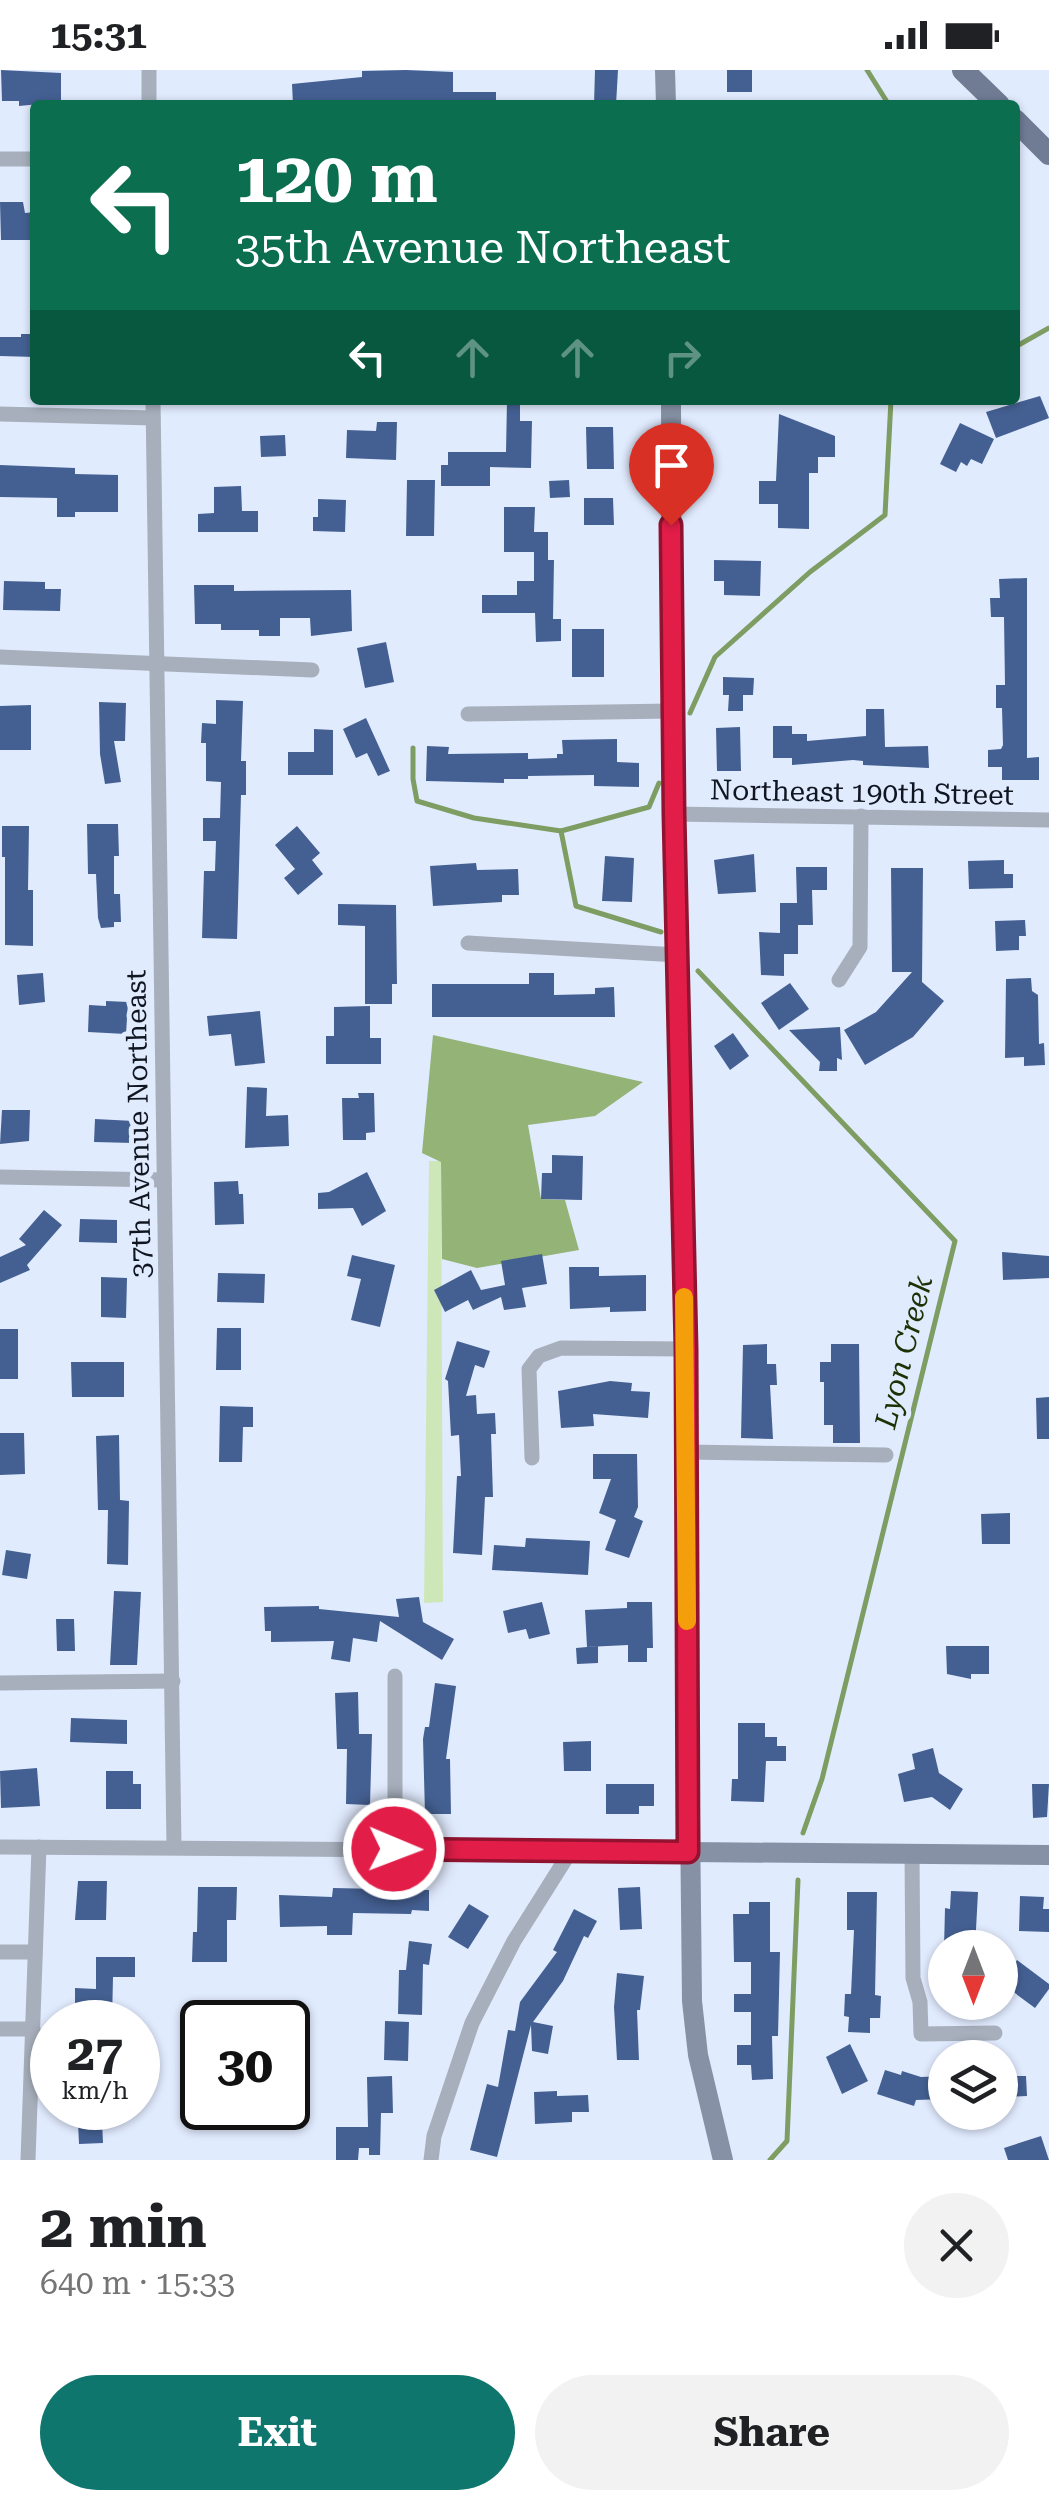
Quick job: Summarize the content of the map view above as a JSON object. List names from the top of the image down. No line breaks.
{"streets":{"street":["Northeast 190th Street","37th Avenue Northeast"]},"water":["Lyon Creek"],"north":"bottom","page":{"status":"15:31","turn":["120 m","35th Avenue Northeast"],"speed":"27 km/h","limit":"30","heading":["2 min","640 m · 15:33"],"buttons":["Exit","Share"]}}
